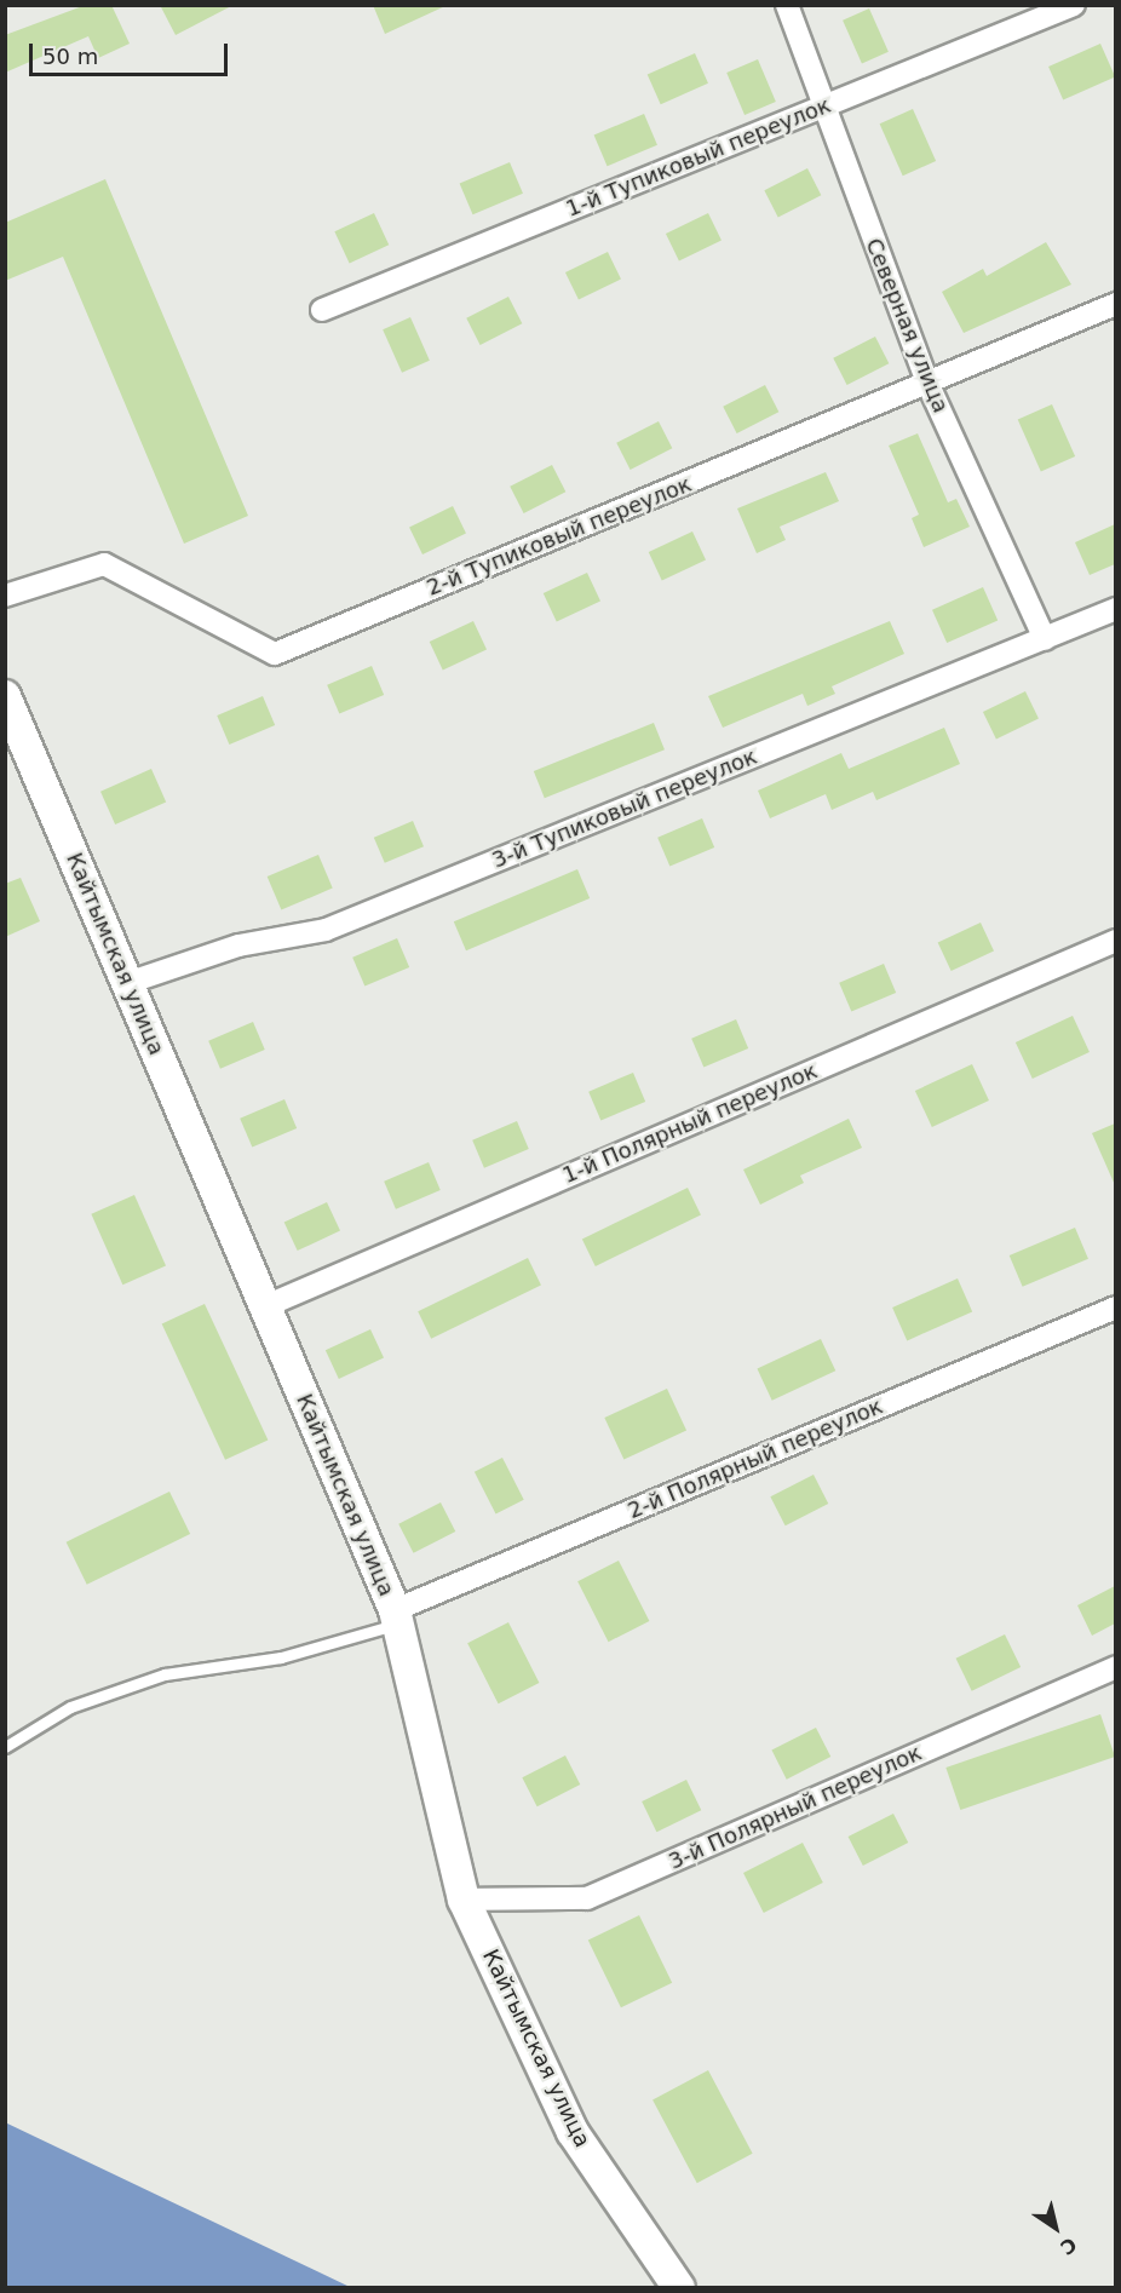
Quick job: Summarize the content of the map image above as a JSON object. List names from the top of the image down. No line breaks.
{"streets":{"street":["1-й Тупиковый переулок","Северная улица","2-й Тупиковый переулок","3-й Тупиковый переулок","Кайтымская улица","1-й Полярный переулок","2-й Полярный переулок","3-й Полярный переулок"]},"crossings":[["1-й Тупиковый переулок","Северная улица"],["Северная улица","2-й Тупиковый переулок"],["Северная улица","3-й Тупиковый переулок"],["3-й Тупиковый переулок","Кайтымская улица"],["Кайтымская улица","1-й Полярный переулок"],["Кайтымская улица","2-й Полярный переулок"],["Кайтымская улица","3-й Полярный переулок"]],"scale_bar":"50 m","north":"bottom right"}
